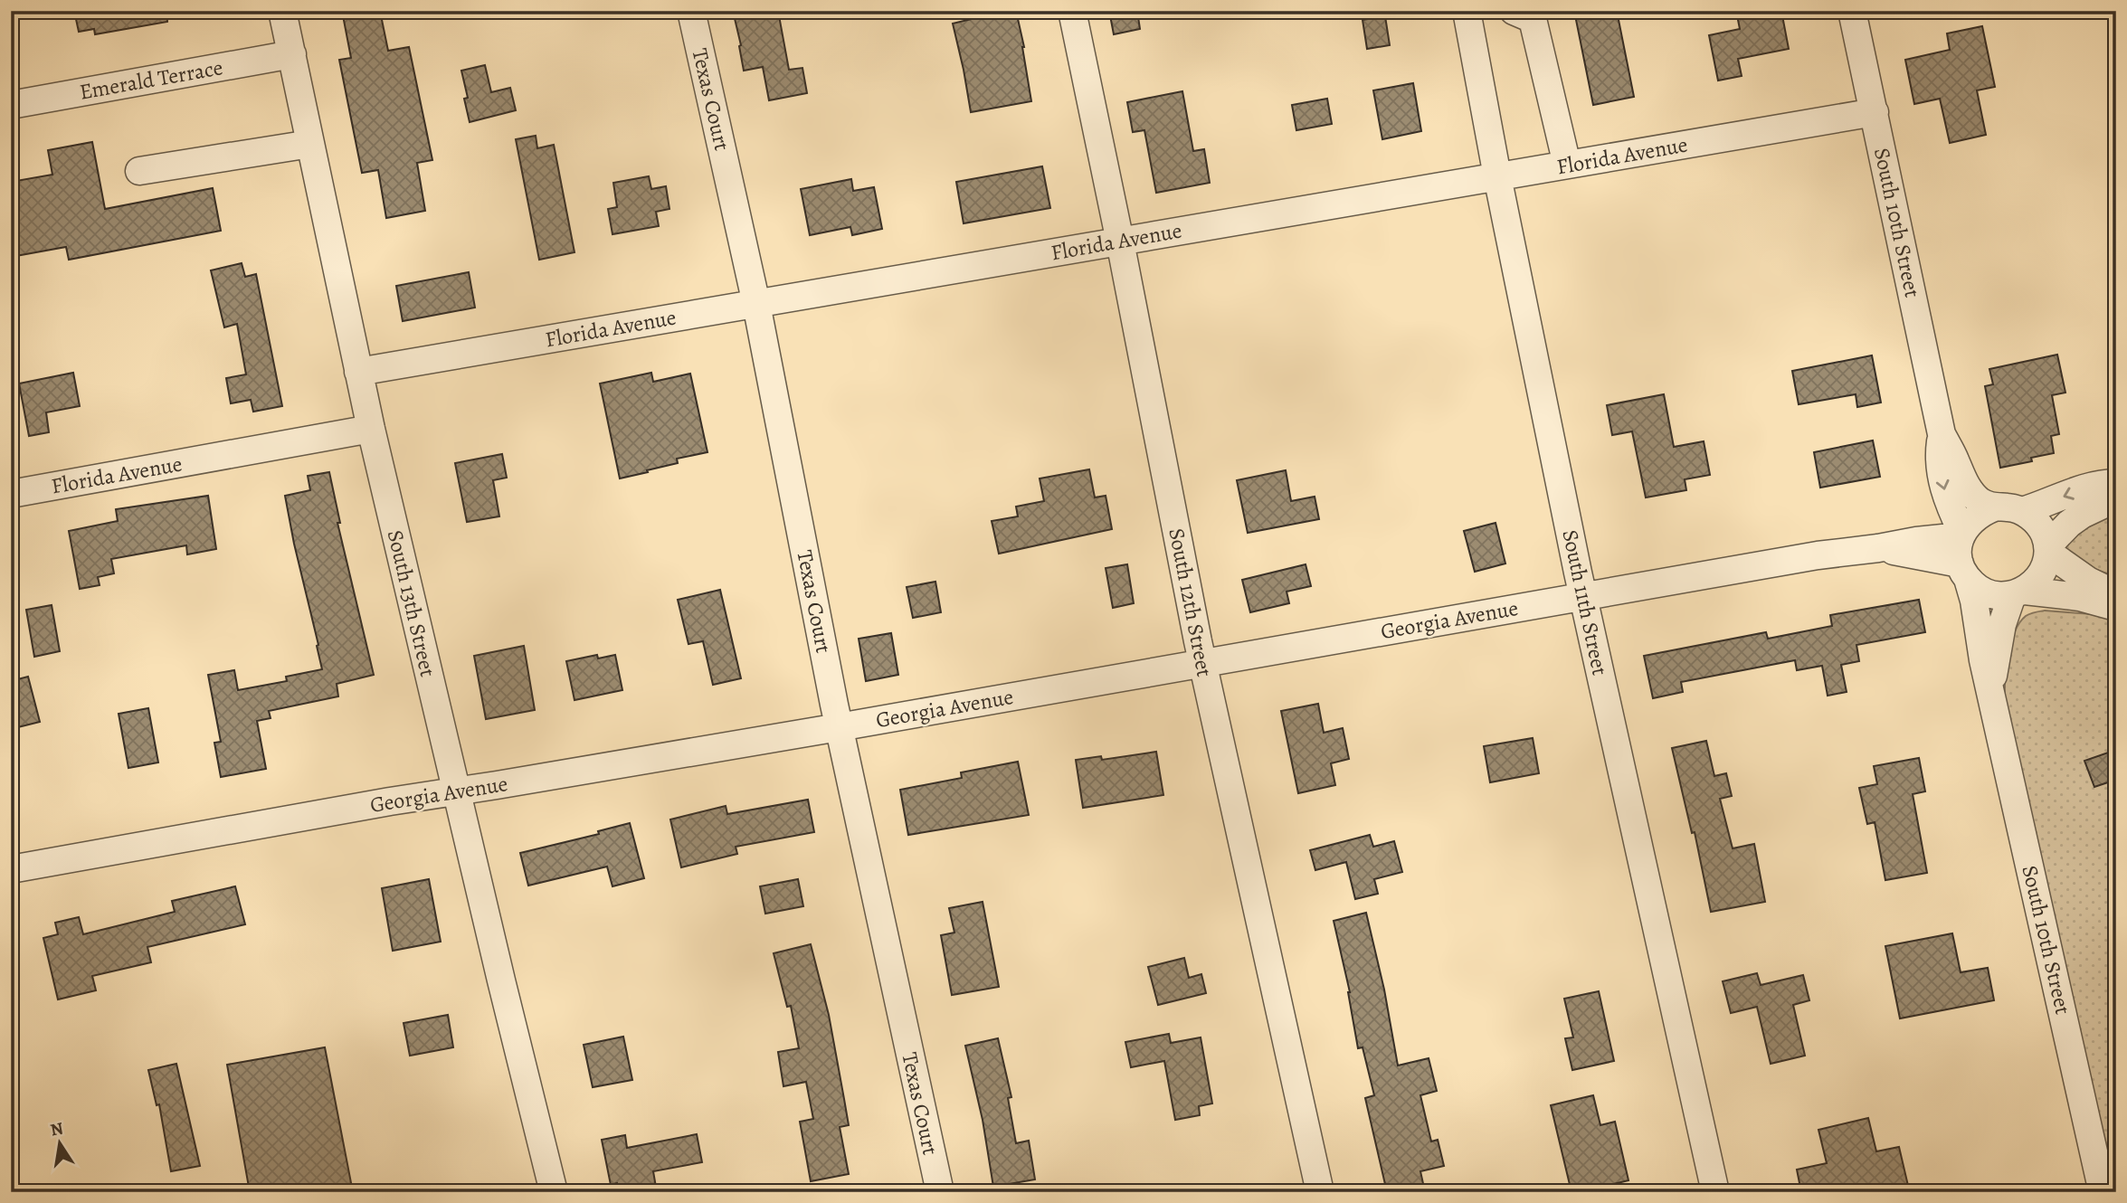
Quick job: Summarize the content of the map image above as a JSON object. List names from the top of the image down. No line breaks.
{"streets":{"street":["Emerald Terrace","Texas Court","Florida Avenue","South 10th Street","South 12th Street","South 11th Street","South 13th Street","Georgia Avenue"]},"crossings":[["Emerald Terrace","South 13th Street"],["Texas Court","Florida Avenue"],["Texas Court","Georgia Avenue"],["Florida Avenue","South 10th Street"],["Florida Avenue","South 12th Street"],["Florida Avenue","South 11th Street"],["Florida Avenue","South 13th Street"],["South 10th Street","Georgia Avenue"],["South 12th Street","Georgia Avenue"],["South 11th Street","Georgia Avenue"],["South 13th Street","Georgia Avenue"]],"north":"top"}
